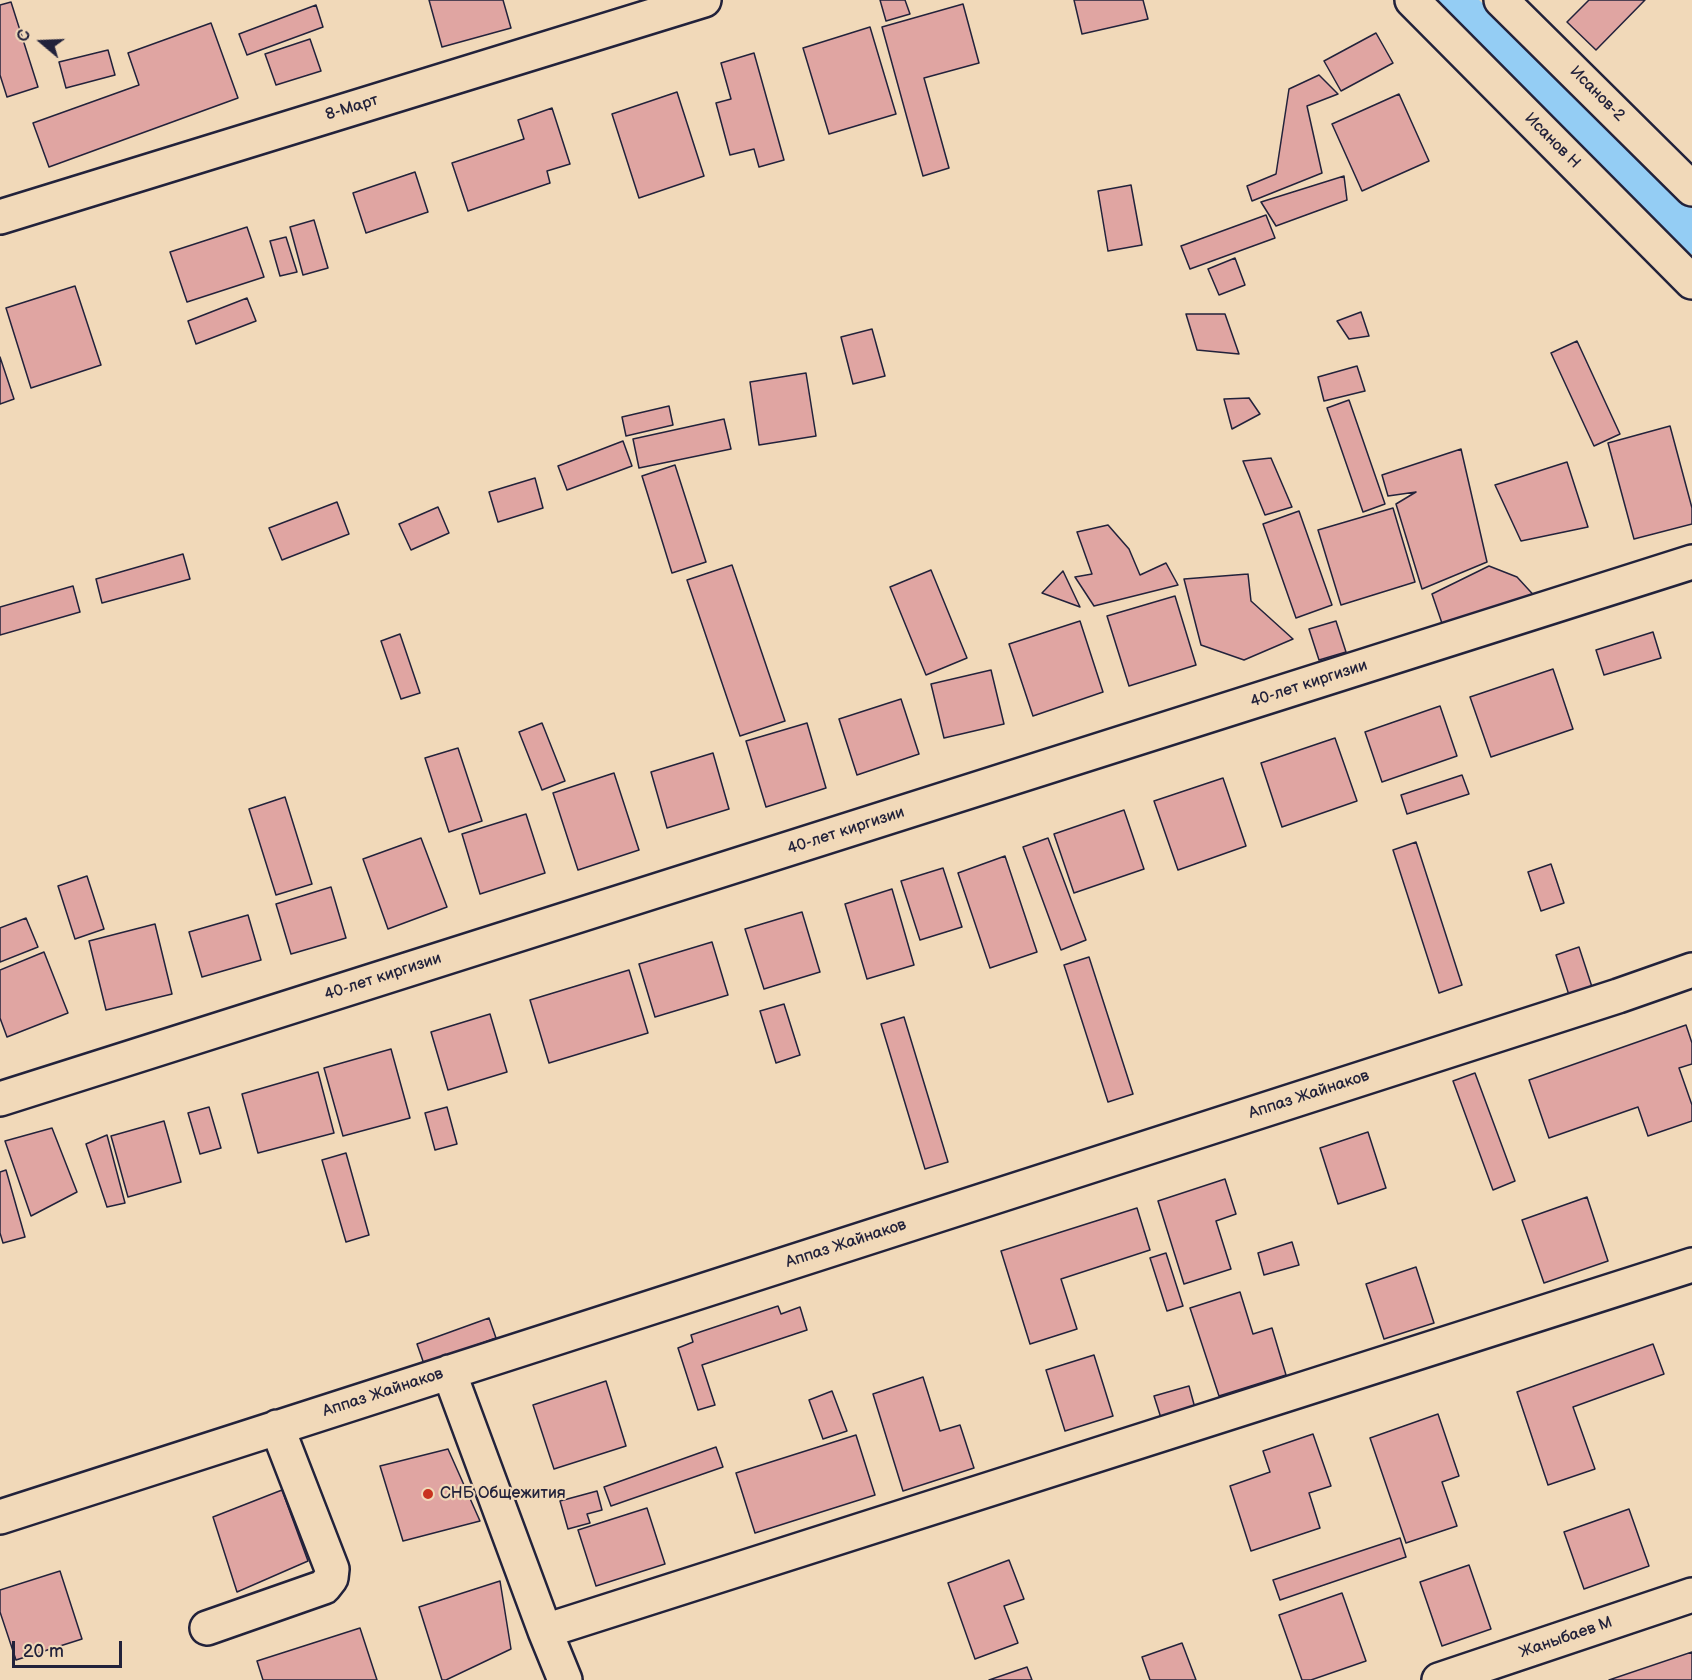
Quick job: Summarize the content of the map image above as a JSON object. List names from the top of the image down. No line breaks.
{"streets":{"street":["Исанов-2","8-Март","Исанов Н","40-лет киргизии","Аппаз Жайнаков","Жаныбаев М"]},"places":["СНБ Общежития"],"scale_bar":"20 m","north":"left"}
